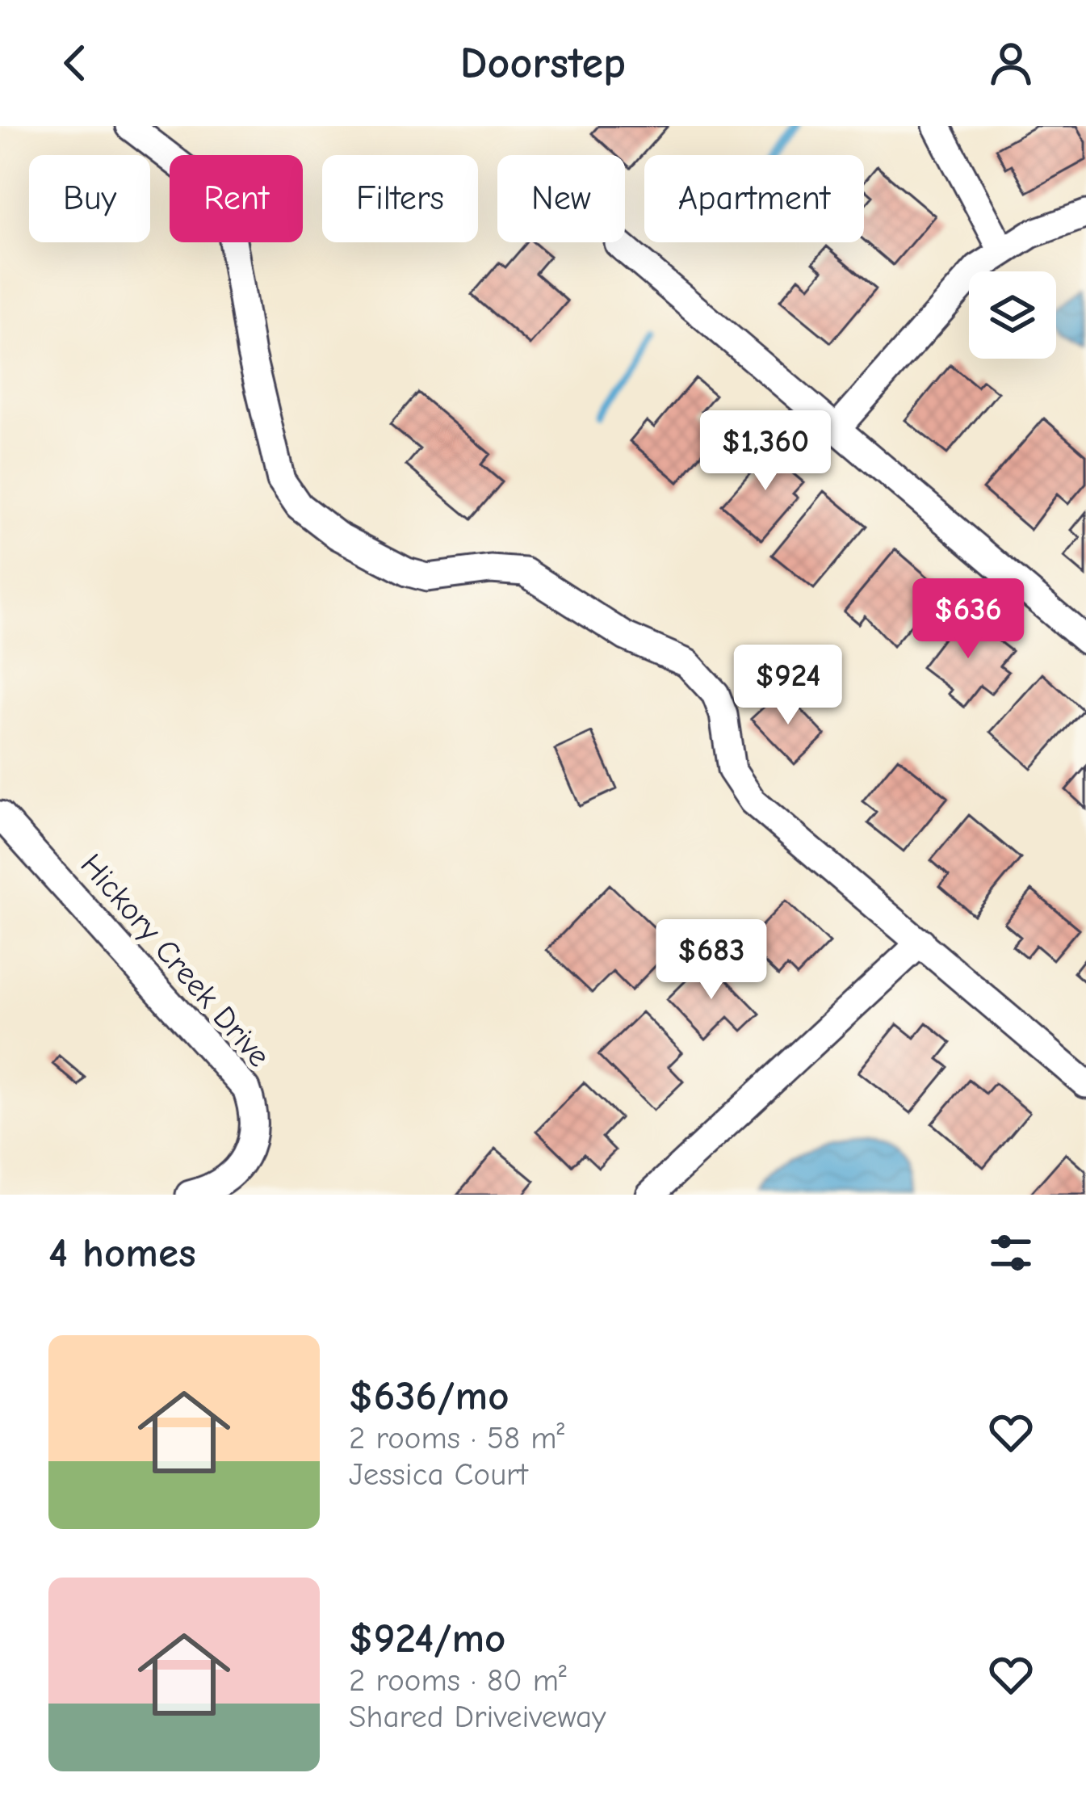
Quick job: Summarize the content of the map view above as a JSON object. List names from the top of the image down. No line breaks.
{"streets":{"street":["Hickory Creek Drive"]},"page":{"header":"Doorstep","chip":["Buy","Rent","Filters","New","Apartment"],"price":["$1,360","$636","$924","$683"],"heading":"4 homes","list":[{"name":"$636/mo","note":"2 rooms · 58 m² · Jessica Court"},{"name":"$924/mo","note":"2 rooms · 80 m² · Shared Driveiveway"}]}}
